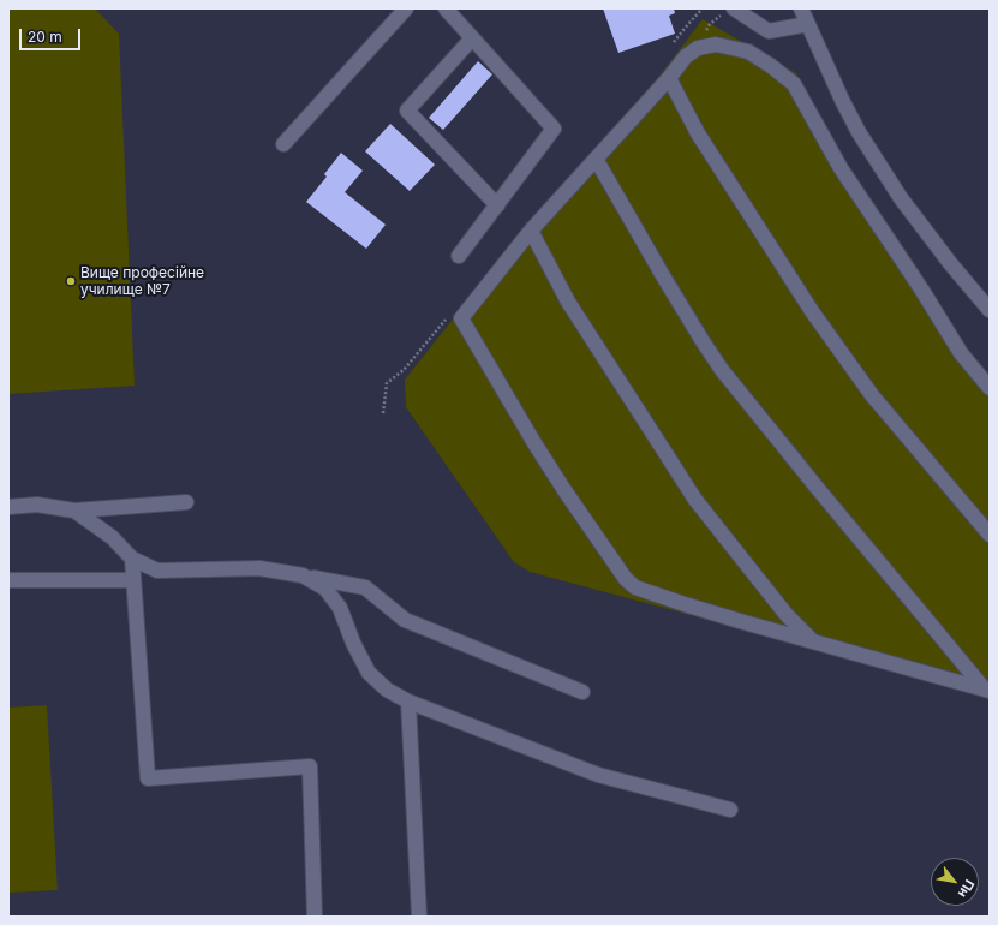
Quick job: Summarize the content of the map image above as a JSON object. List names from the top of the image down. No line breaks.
{"places":["Вище професійне училище №7"],"scale_bar":"20 m","north":"bottom right"}
